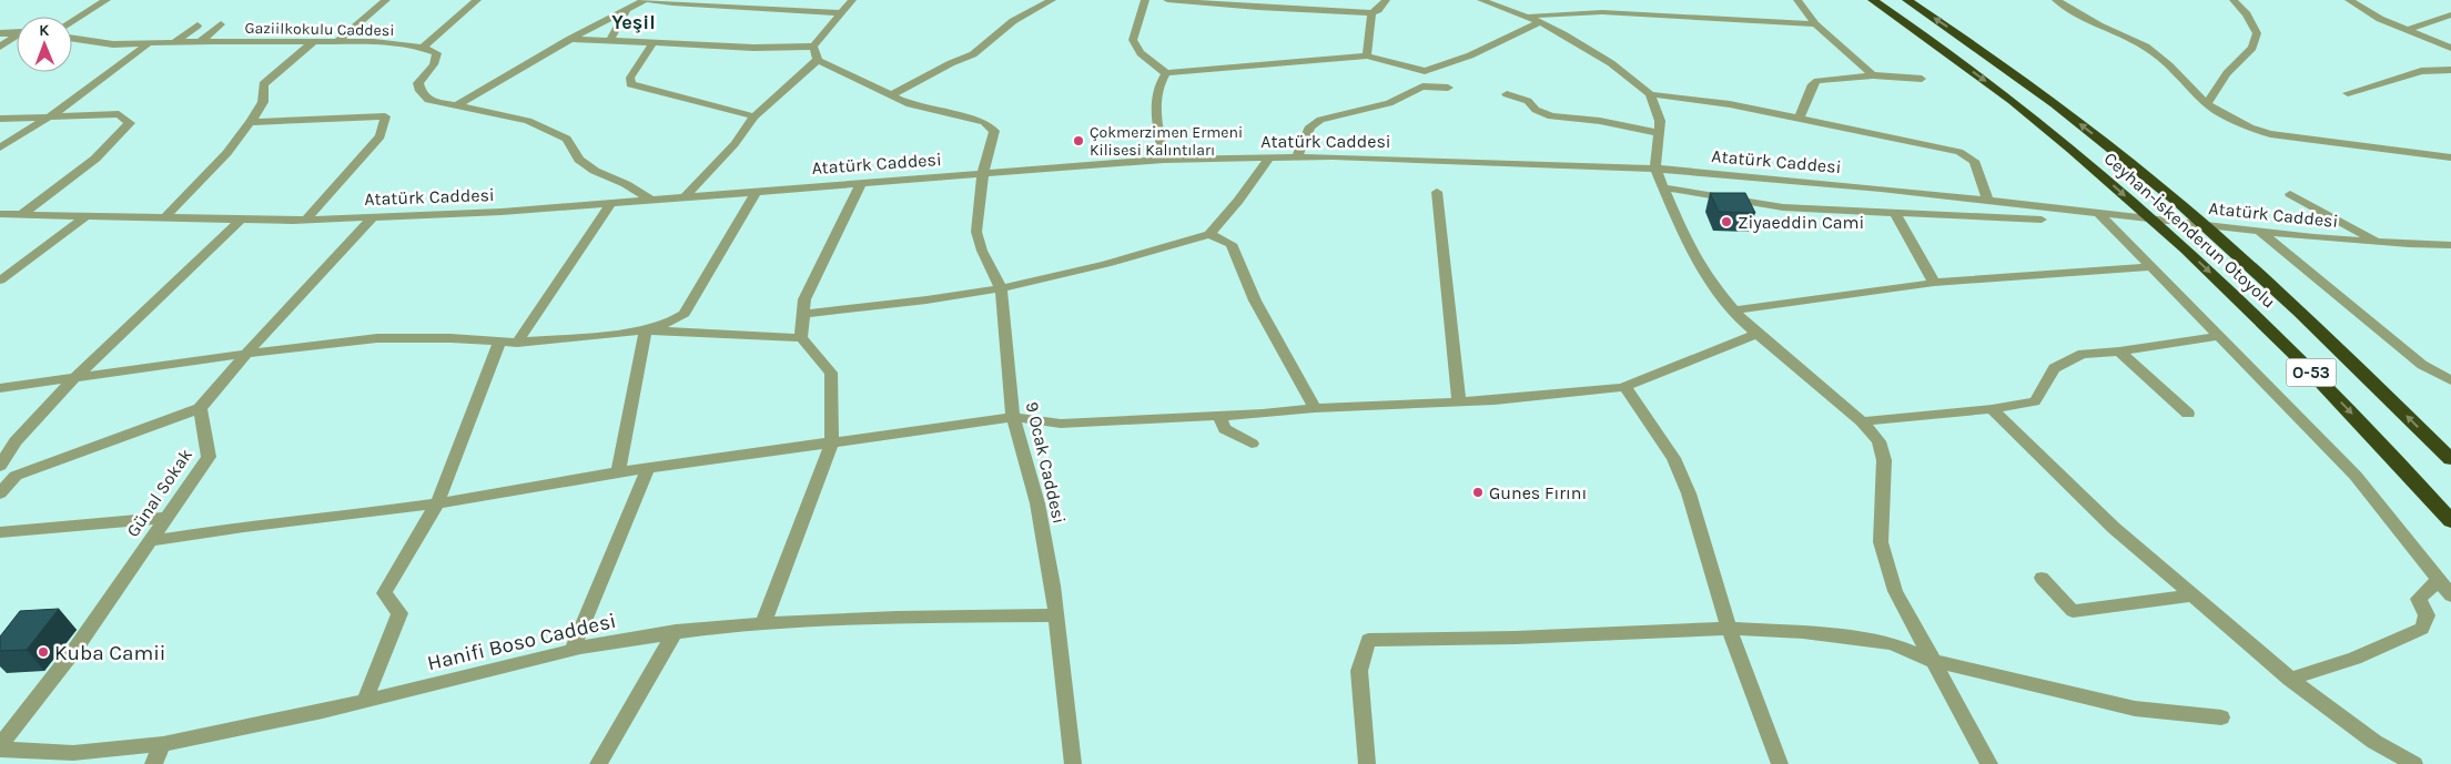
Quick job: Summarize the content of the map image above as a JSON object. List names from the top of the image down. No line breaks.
{"streets":{"highway":["Ceyhan-İskenderun Otoyolu","O-53"],"street":["Gaziilkokulu Caddesi","Atatürk Caddesi","9 Ocak Caddesi","Günal Sokak","Hanifi Boso Caddesi"]},"crossings":[["Atatürk Caddesi","9 Ocak Caddesi"],["9 Ocak Caddesi","Hanifi Boso Caddesi"]],"districts":["Yeşil"],"places":["Çokmerzimen Ermeni Kilisesi Kalıntıları","Ziyaeddin Cami","Gunes Fırını","Kuba Camii"],"north":"top"}
